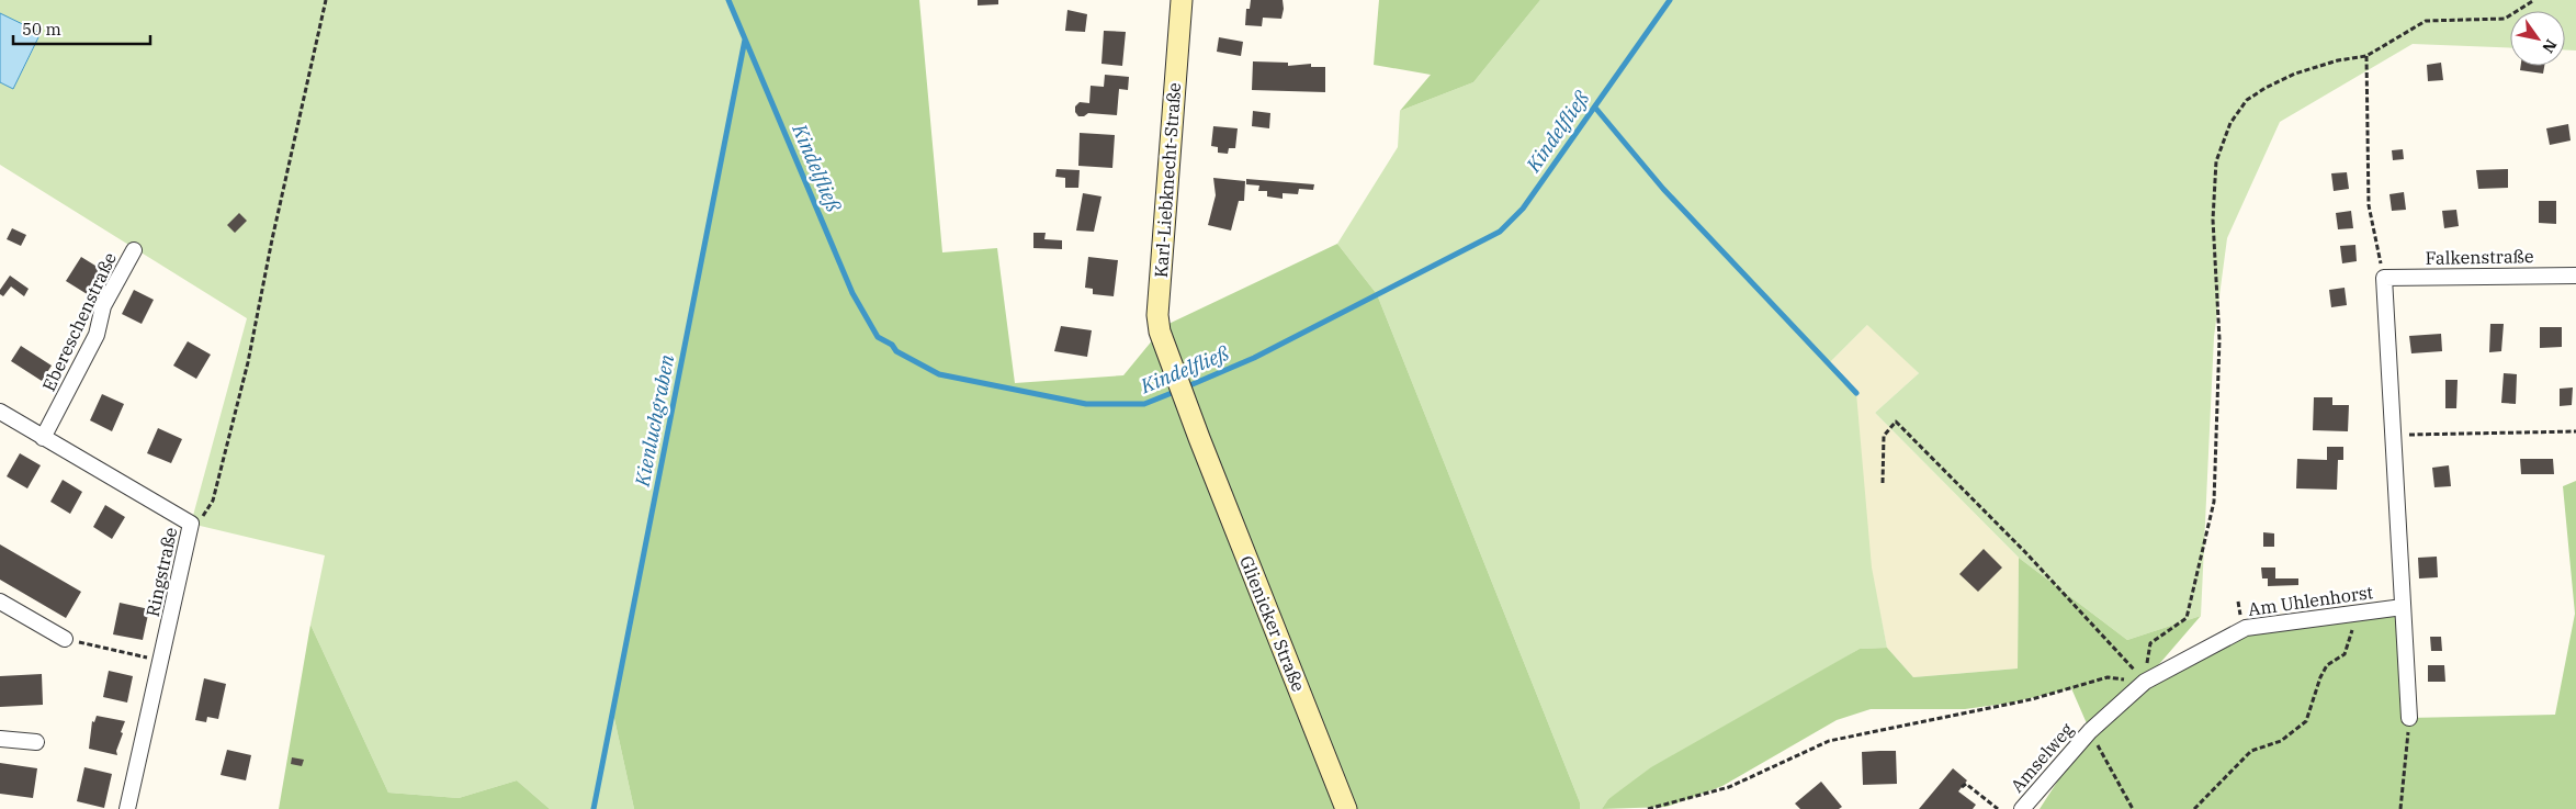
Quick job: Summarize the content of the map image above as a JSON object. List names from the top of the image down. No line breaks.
{"streets":{"street":["Karl-Liebknecht-Straße","Falkenstraße","Ebereschenstraße","Ringstraße","Am Uhlenhorst","Glienicker Straße","Amselweg"]},"crossings":[["Karl-Liebknecht-Straße","Glienicker Straße"],["Am Uhlenhorst","Amselweg"]],"water":["Kindelfließ","Kienluchgraben"],"scale_bar":"50 m","north":"bottom right"}
